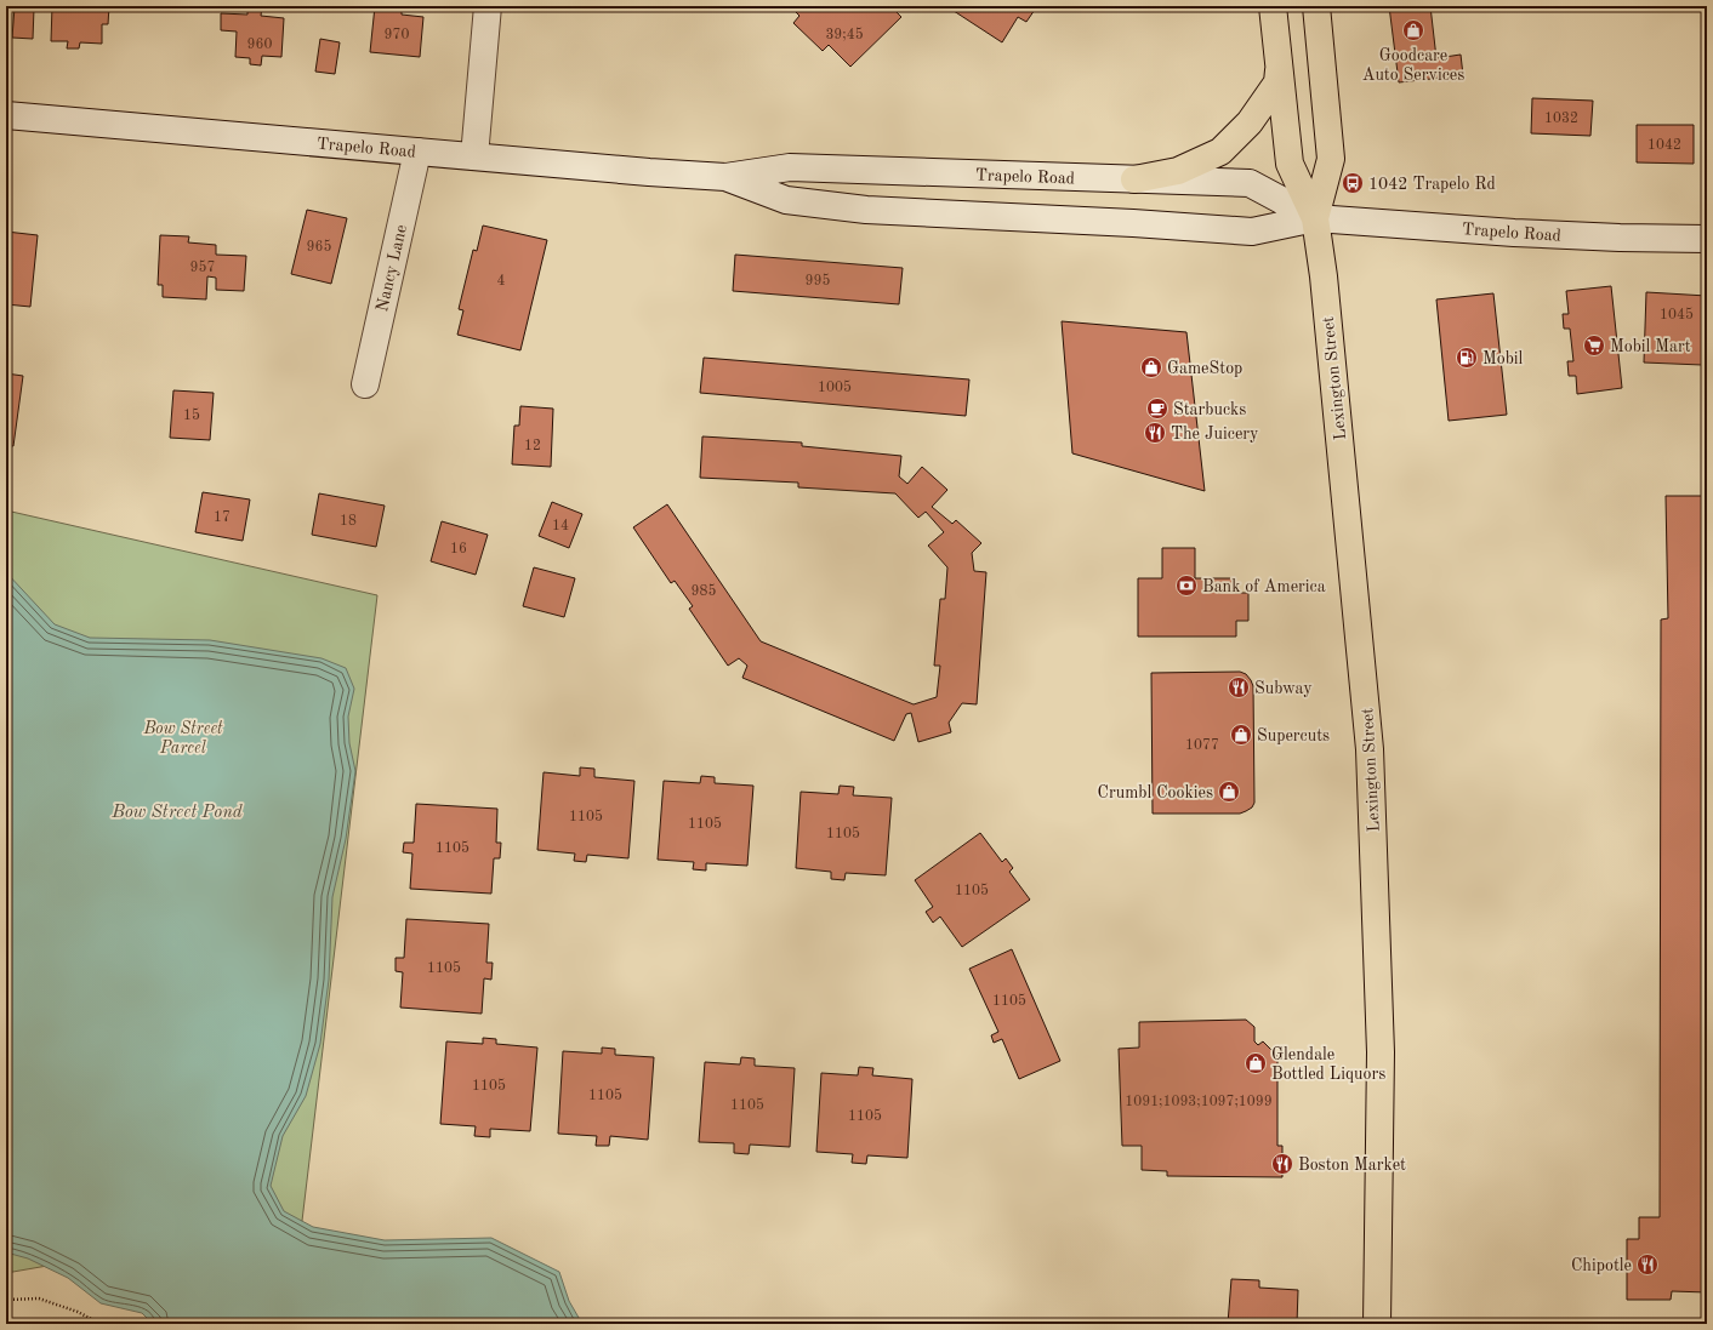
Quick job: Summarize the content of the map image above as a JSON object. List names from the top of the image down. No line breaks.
{"streets":{"main road":["Trapelo Road","Nancy Lane","Lexington Street"]},"crossings":[["Trapelo Road","Nancy Lane"],["Trapelo Road","Lexington Street"]],"water":["Bow Street Pond"],"parks":["Bow Street Parcel"],"places":{"shop":["Goodcare Auto Services","GameStop","Supercuts","Crumbl Cookies","Glendale Bottled Liquors"],"bus stop":["1042 Trapelo Rd"],"supermarket":["Mobil Mart"],"fuel station":["Mobil"],"cafe":["Starbucks"],"restaurant":["The Juicery","Subway","Boston Market","Chipotle"],"bank":["Bank of America"]},"house_numbers":["970","39;45","960","1032","1042","965","957","4","995","1045","1005","15","12","17","18","14","16","985","1077","1105","1105","1105","1105","1105","1105","1105","1105","1105","1091;1093;1097;1099","1105","1105"]}
